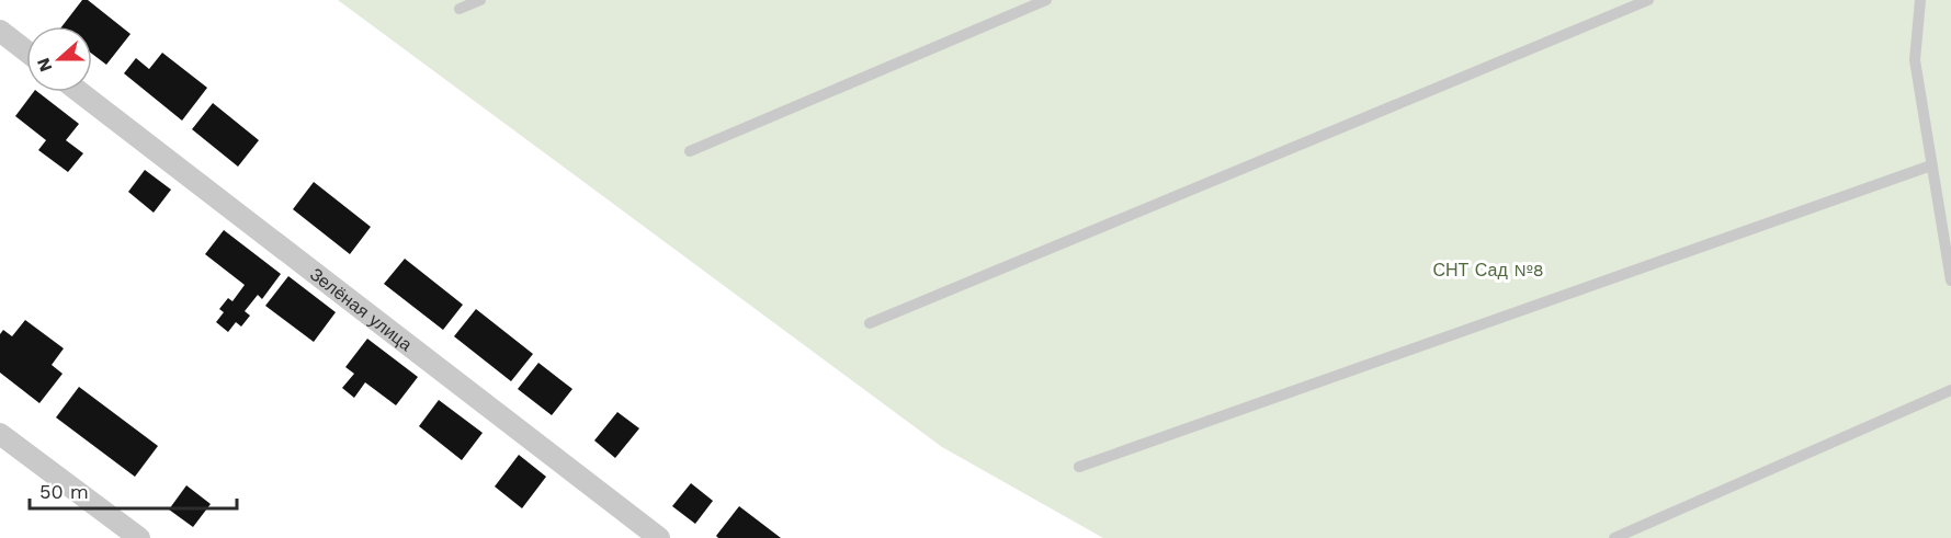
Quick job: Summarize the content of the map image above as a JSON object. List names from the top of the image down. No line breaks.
{"streets":{"street":["Зелёная улица"]},"parks":["СНТ Сад №8"],"scale_bar":"50 m","north":"left"}
